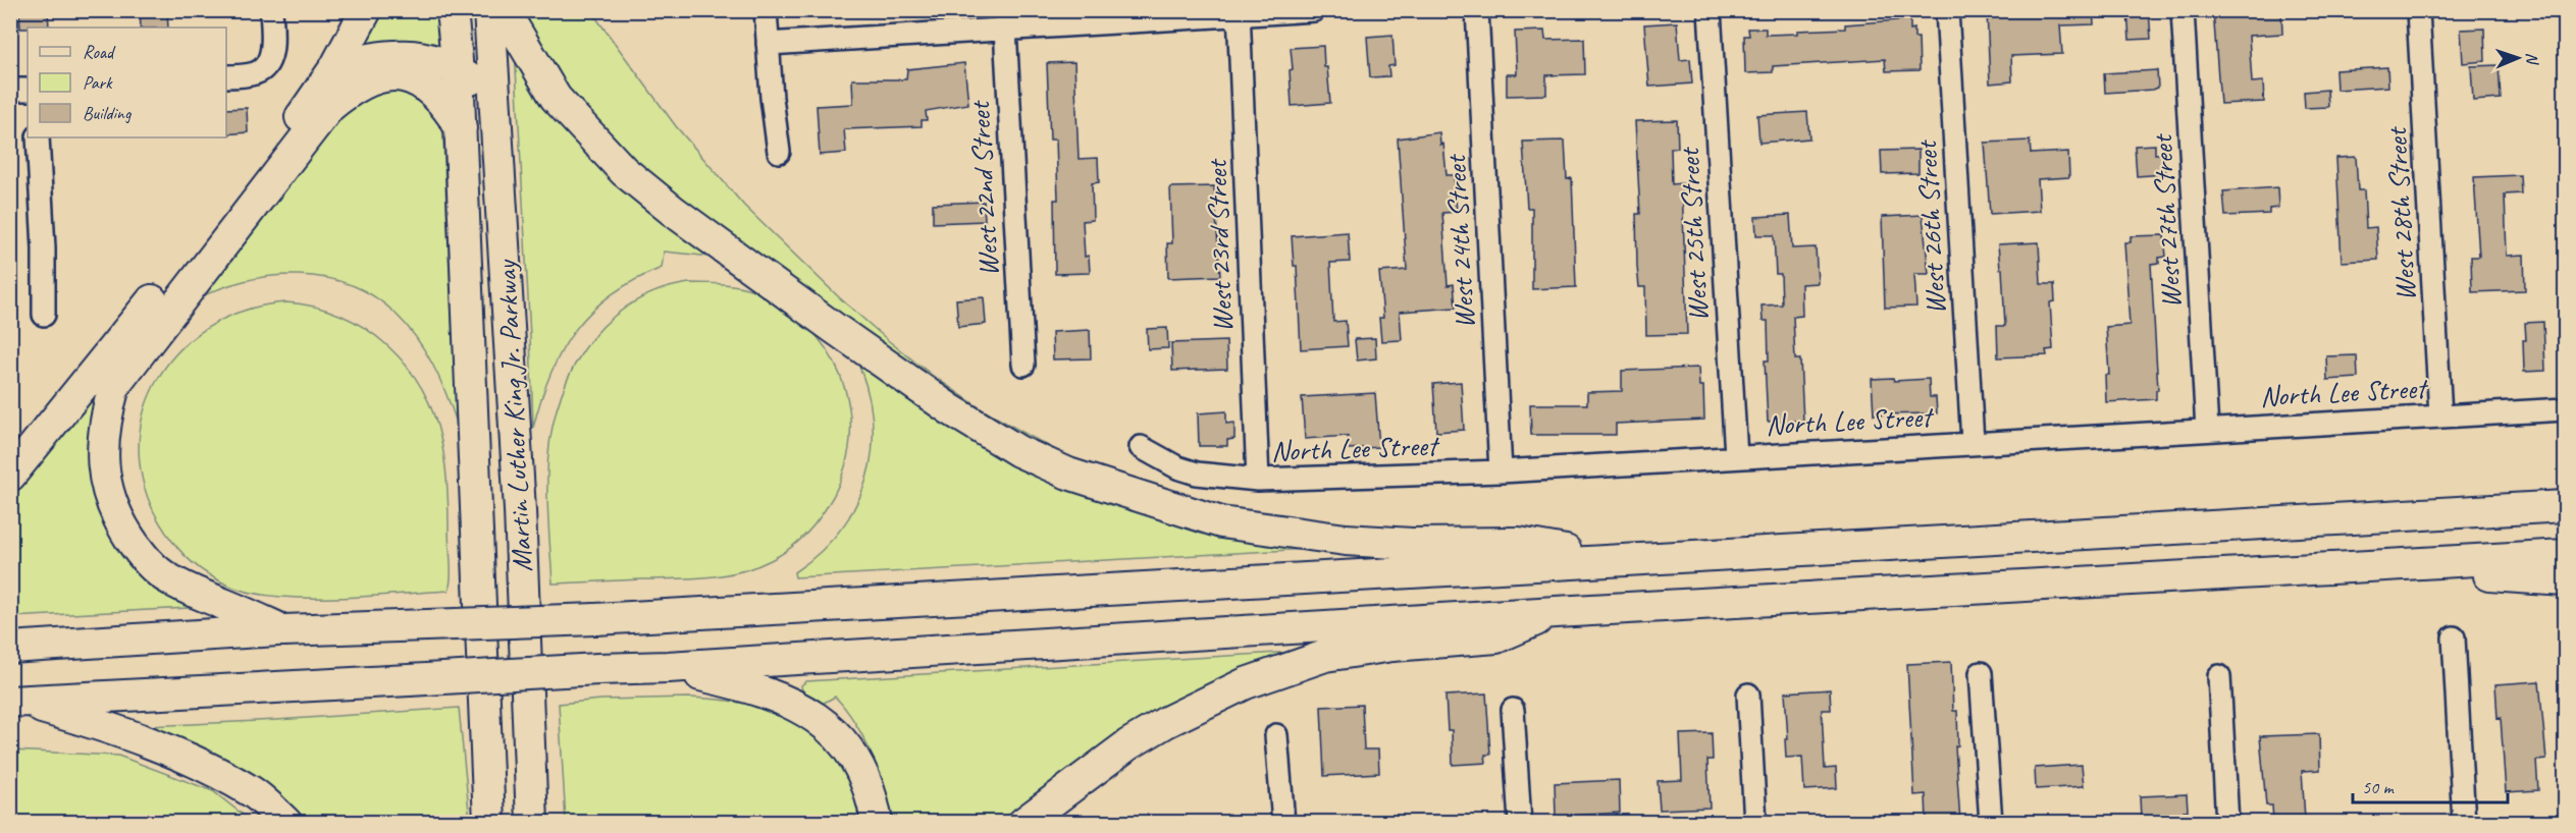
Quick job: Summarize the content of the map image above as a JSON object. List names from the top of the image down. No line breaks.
{"streets":{"highway":["Martin Luther King Jr. Parkway"],"street":["West 22nd Street","West 28th Street","West 27th Street","West 26th Street","West 25th Street","West 24th Street","West 23rd Street","North Lee Street"]},"crossings":[["West 28th Street","North Lee Street"],["West 27th Street","North Lee Street"],["West 26th Street","North Lee Street"],["West 25th Street","North Lee Street"],["West 24th Street","North Lee Street"],["West 23rd Street","North Lee Street"]],"legend":["Road","Park","Building"],"scale_bar":"50 m","north":"right"}
